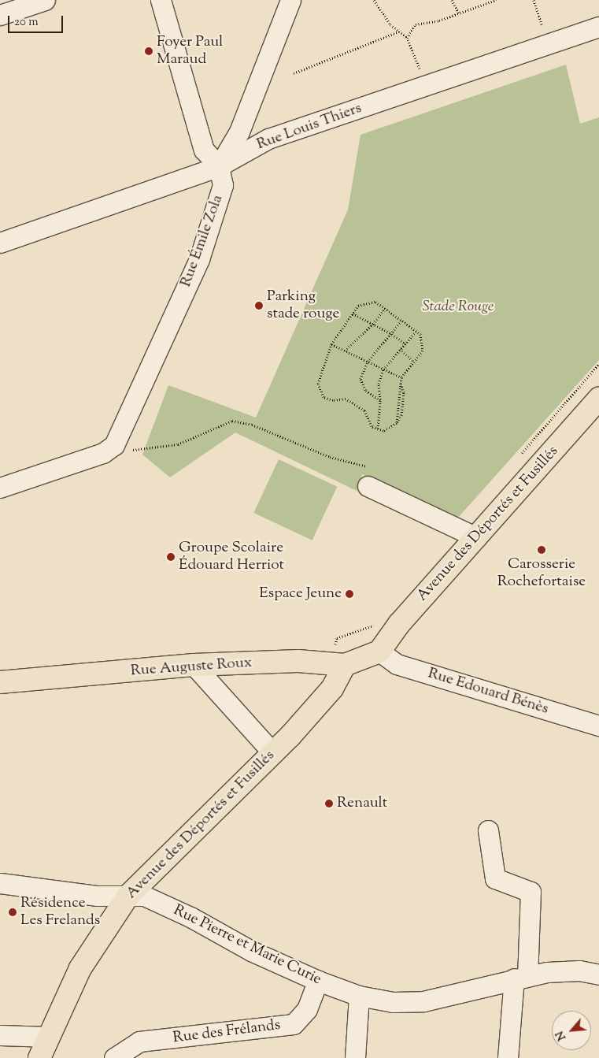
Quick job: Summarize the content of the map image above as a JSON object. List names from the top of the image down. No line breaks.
{"streets":{"main road":["Avenue des Déportés et Fusillés","Rue Auguste Roux"],"street":["Rue Louis Thiers","Rue Émile Zola","Rue Edouard Bénès","Rue Pierre et Marie Curie","Rue des Frélands"]},"crossings":[["Rue Louis Thiers","Rue Émile Zola"],["Avenue des Déportés et Fusillés","Rue Auguste Roux"],["Avenue des Déportés et Fusillés","Rue Edouard Bénès"],["Avenue des Déportés et Fusillés","Rue Pierre et Marie Curie"],["Rue Auguste Roux","Rue Edouard Bénès"],["Rue Pierre et Marie Curie","Rue des Frélands"]],"parks":["Stade Rouge"],"places":["Foyer Paul Maraud","Parking stade rouge","Carosserie Rochefortaise","Groupe Scolaire Édouard Herriot","Espace Jeune","Renault","Résidence Les Frelands"],"scale_bar":"20 m","north":"bottom left"}
